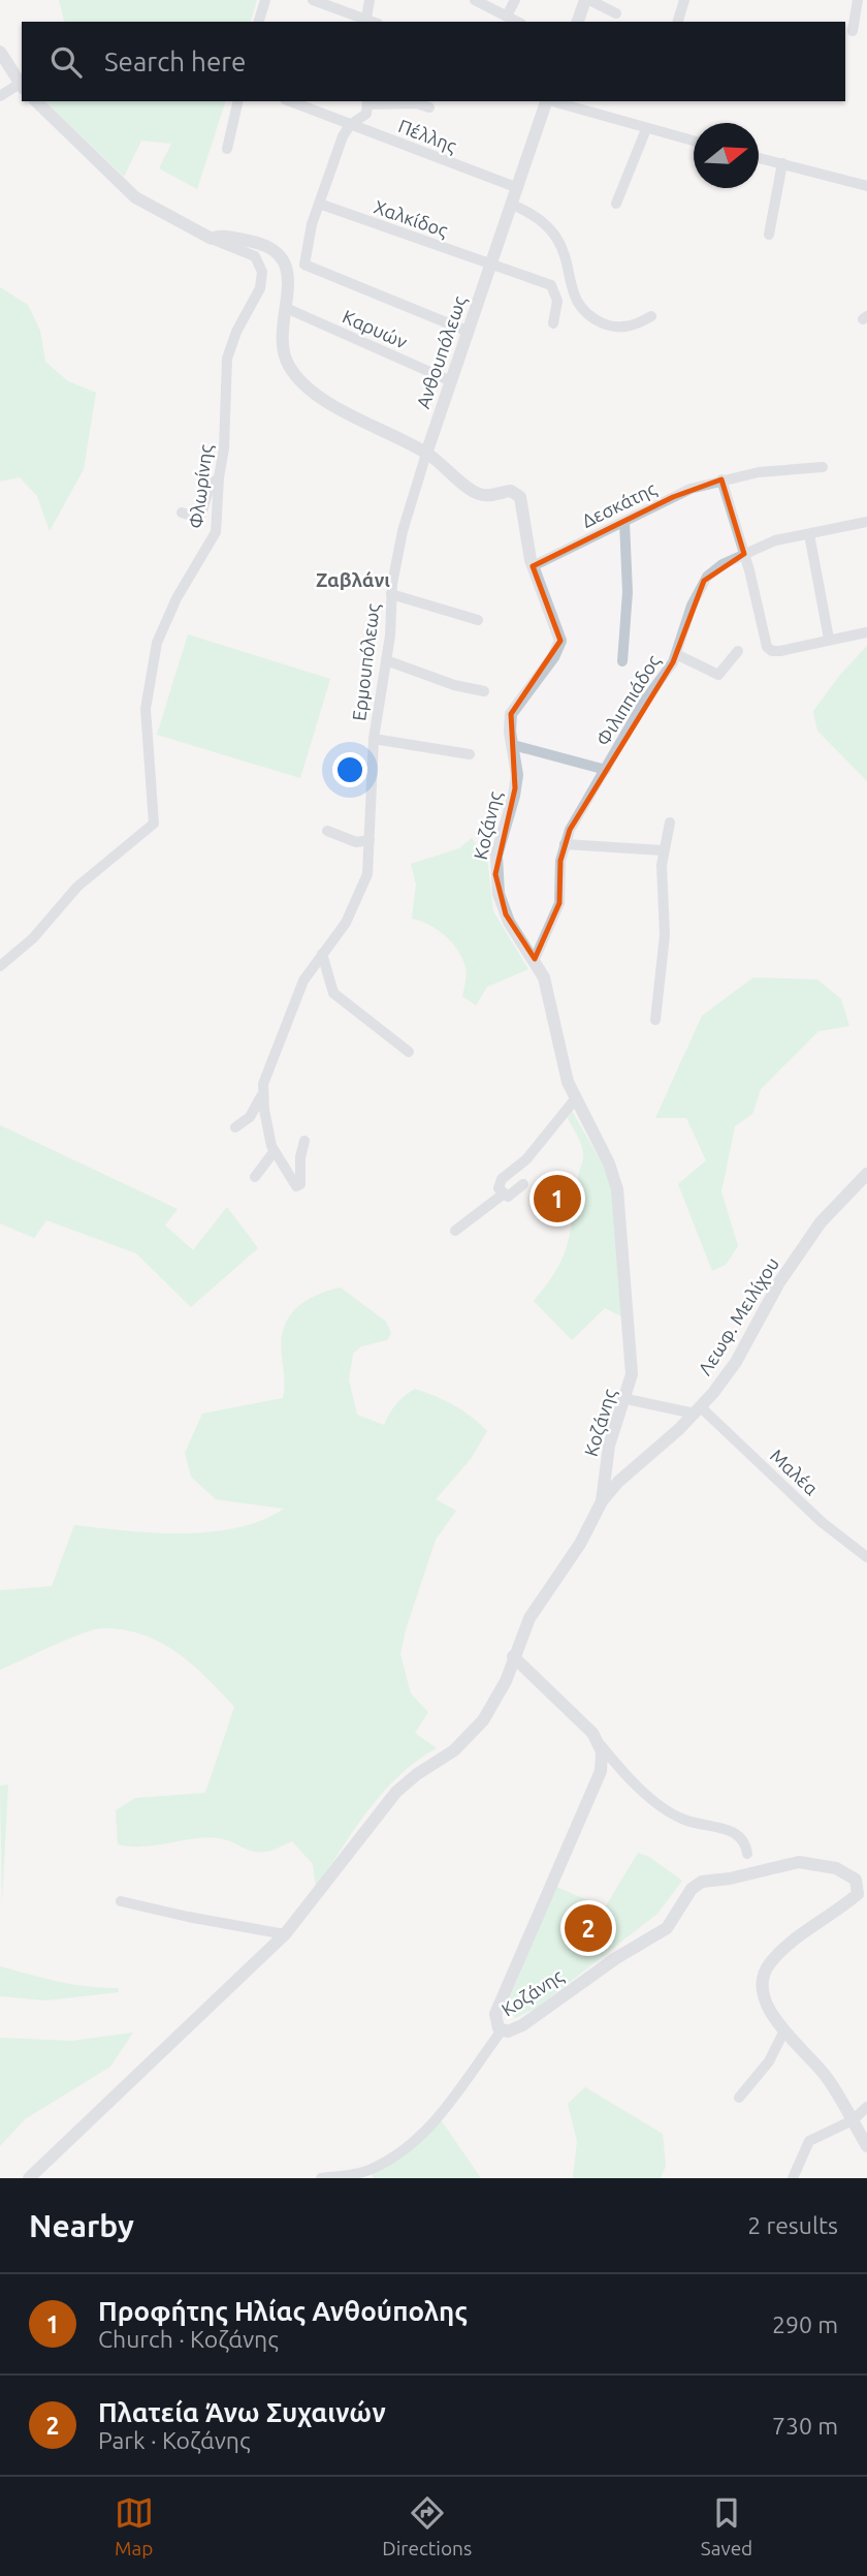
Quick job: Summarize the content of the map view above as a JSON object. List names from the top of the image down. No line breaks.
{"streets":{"street":["Πέλλης","Χαλκίδος","Καρυών","Ανθουπόλεως","Φλωρίνης","Δεσκάτης","Ερμουπόλεως","Φιλιππιάδος","Κοζάνης","Λεωφ. Μειλίχου","Μαλέα"]},"crossings":[["Πέλλης","Ανθουπόλεως"],["Χαλκίδος","Ανθουπόλεως"],["Καρυών","Ανθουπόλεως"],["Καρυών","Κοζάνης"],["Ανθουπόλεως","Ερμουπόλεως"],["Ανθουπόλεως","Κοζάνης"],["Φλωρίνης","Κοζάνης"],["Δεσκάτης","Κοζάνης"],["Ερμουπόλεως","Κοζάνης"],["Φιλιππιάδος","Κοζάνης"],["Κοζάνης","Λεωφ. Μειλίχου"],["Λεωφ. Μειλίχου","Μαλέα"]],"districts":["Ζαβλάνι"],"north":"right","page":{"search":"Search here","pins":["1","2"],"heading":["Nearby","2 results"],"list":[{"mark":"1","name":"Προφήτης Ηλίας Ανθούπολης","note":"Church · Κοζάνης","value":"290 m"},{"mark":"2","name":"Πλατεία Άνω Συχαινών","note":"Park · Κοζάνης","value":"730 m"}],"nav":["Map","Directions","Saved"]}}
